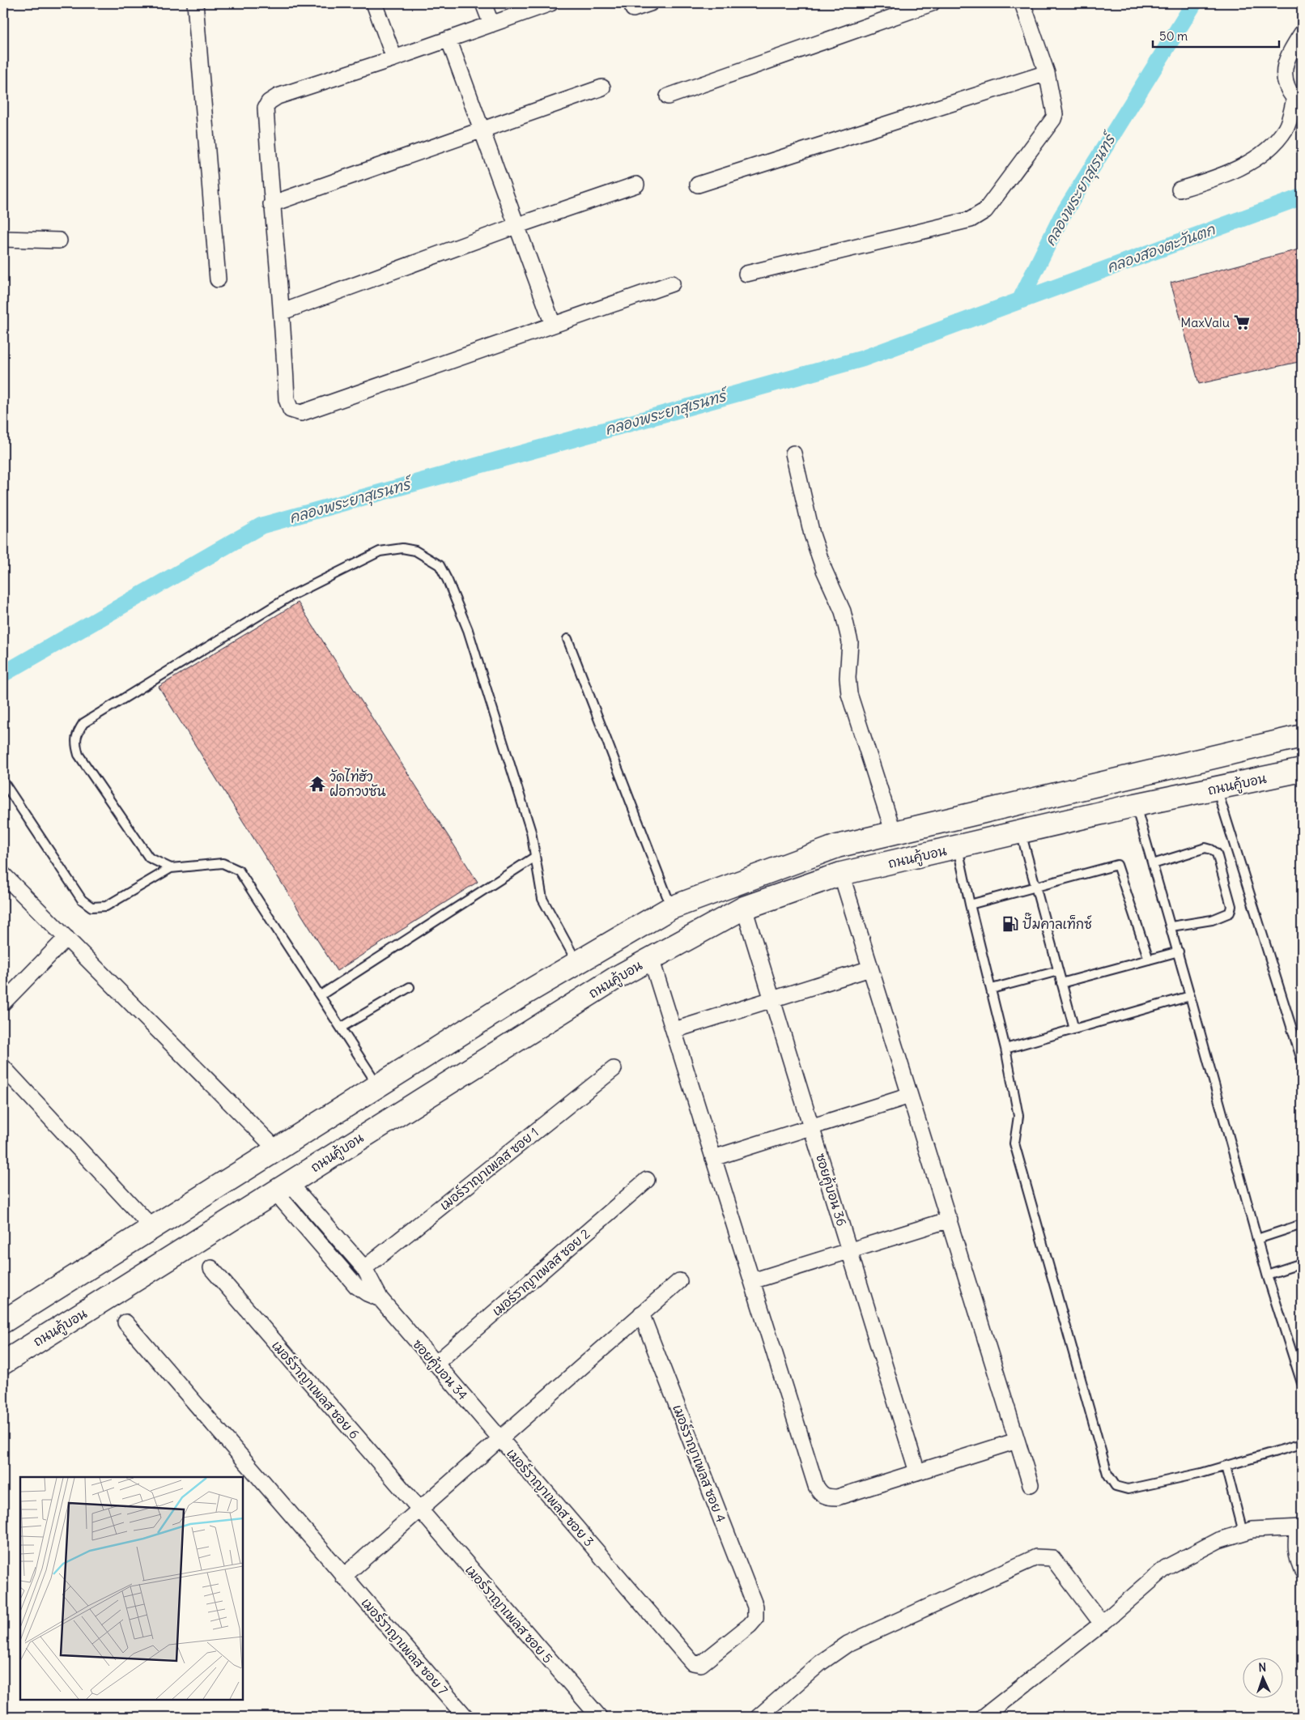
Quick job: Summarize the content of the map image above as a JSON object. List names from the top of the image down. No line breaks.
{"streets":{"main road":["ถนนคู้บอน"],"street":["เมอร์ราญาเพลส ซอย 1","ซอยคู้บอน 36","เมอร์ราญาเพลส ซอย 2","ซอยคู้บอน 34","เมอร์ราญาเพลส ซอย 6","เมอร์ราญาเพลส ซอย 4","เมอร์ราญาเพลส ซอย 3","เมอร์ราญาเพลส ซอย 5","เมอร์ราญาเพลส ซอย 7"]},"crossings":[["ถนนคู้บอน","ซอยคู้บอน 36"],["ถนนคู้บอน","ซอยคู้บอน 34"],["เมอร์ราญาเพลส ซอย 1","ซอยคู้บอน 34"],["เมอร์ราญาเพลส ซอย 2","ซอยคู้บอน 34"],["ซอยคู้บอน 34","เมอร์ราญาเพลส ซอย 3"],["เมอร์ราญาเพลส ซอย 6","เมอร์ราญาเพลส ซอย 5"],["เมอร์ราญาเพลส ซอย 4","เมอร์ราญาเพลส ซอย 3"]],"water":["คลองพระยาสุเรนทร์","คลองสองตะวันตก"],"places":{"supermarket":["MaxValu"],"temple":["วัดไท่ฮัว ฝอกวงซัน"],"fuel station":["ปั๊มคาลเท็กซ์"]},"scale_bar":"50 m","north":"top"}
